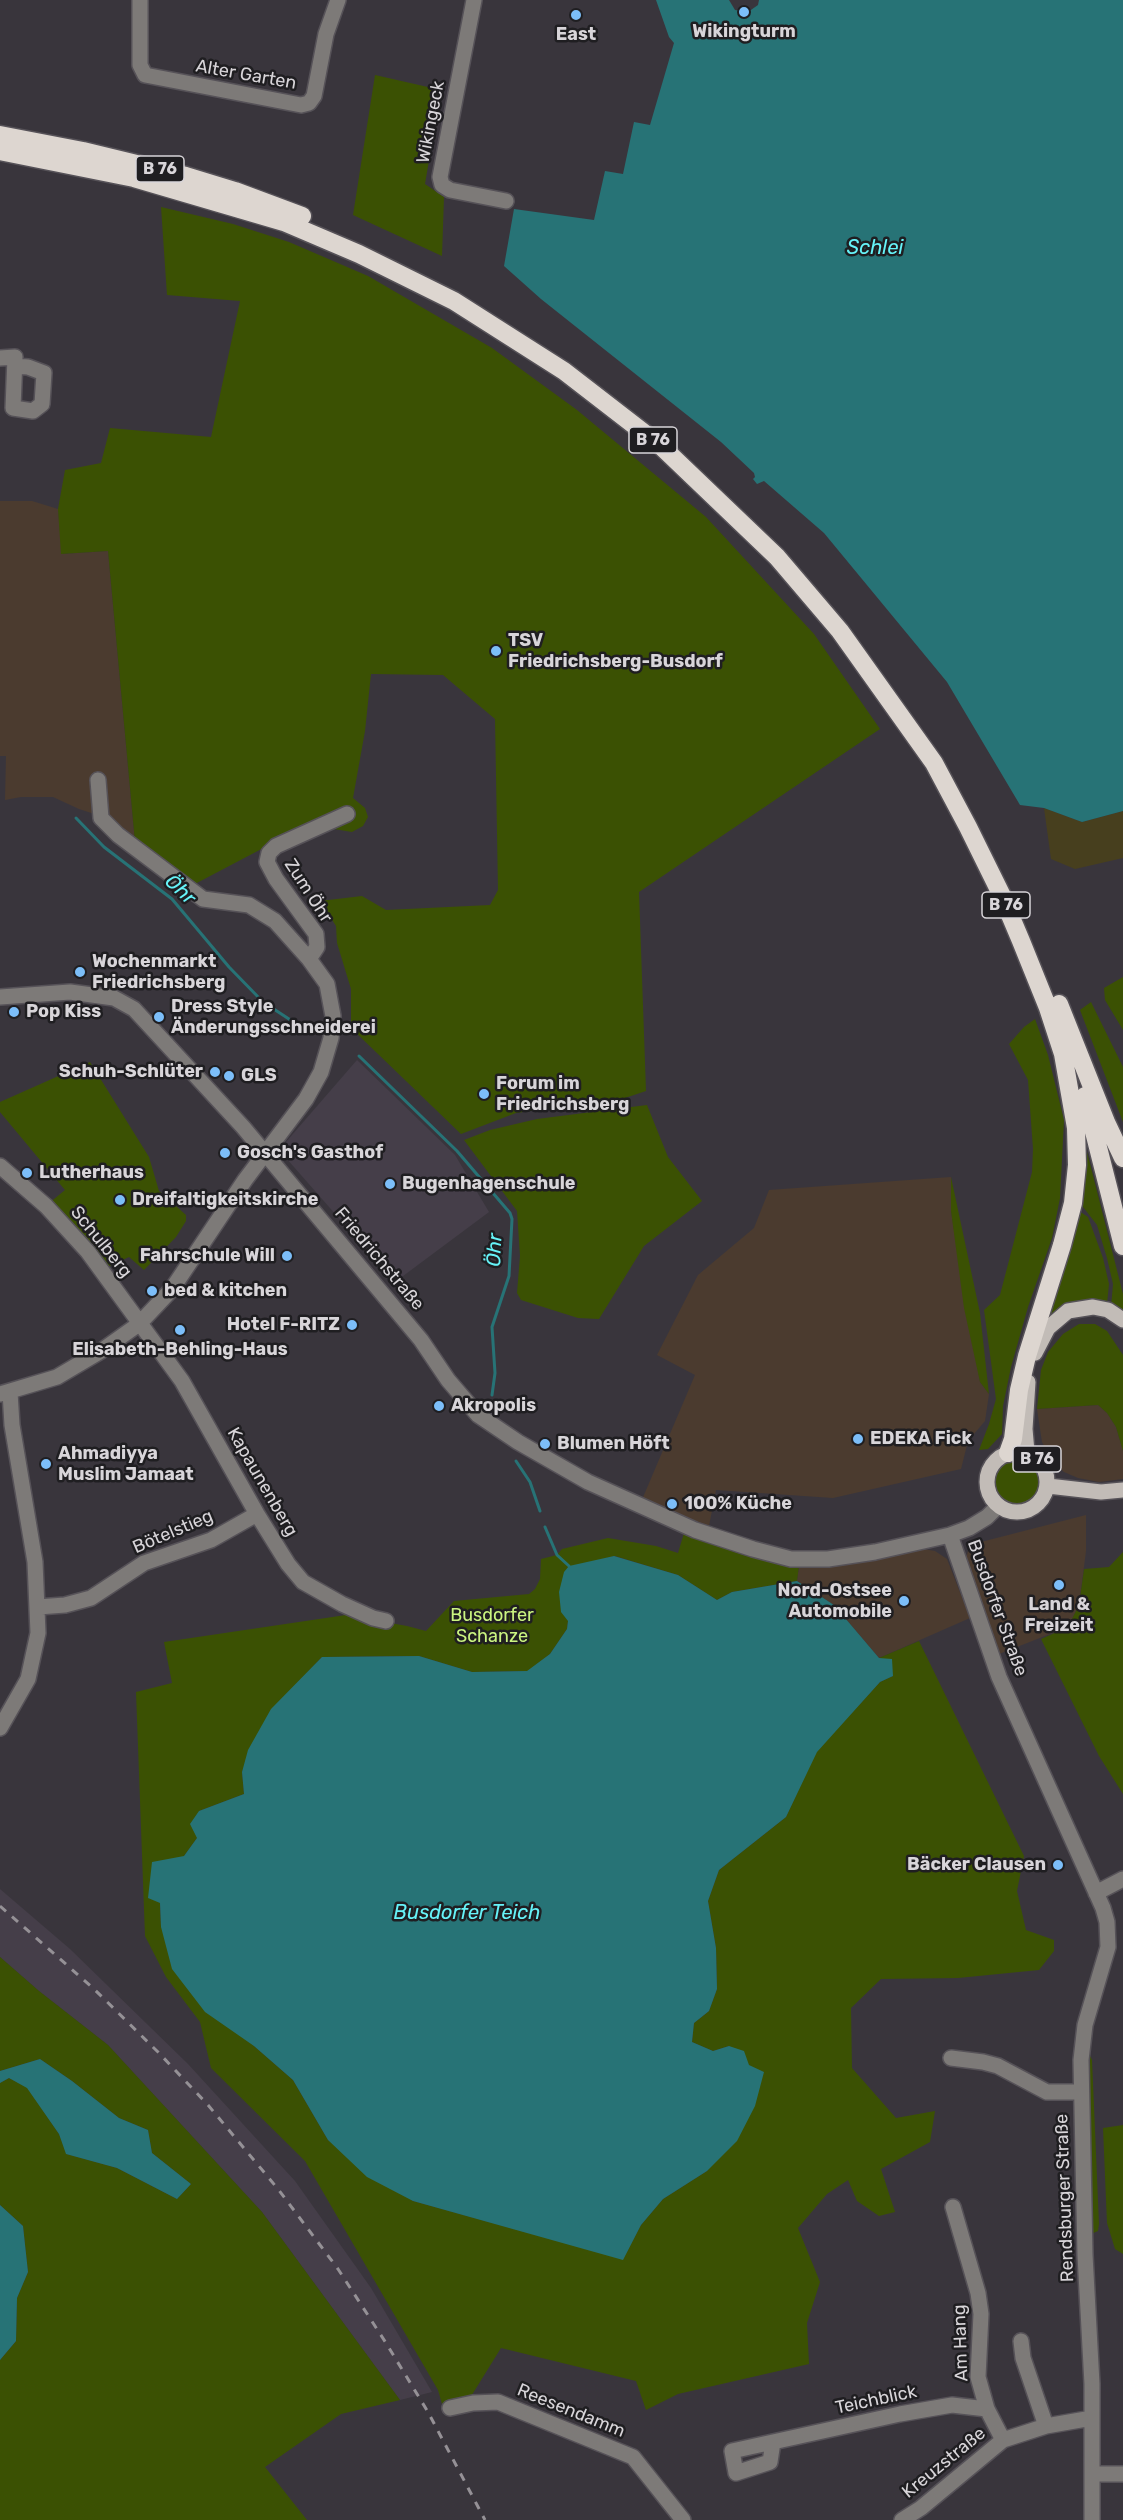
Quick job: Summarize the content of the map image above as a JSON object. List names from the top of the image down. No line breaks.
{"streets":{"highway":["B 76"],"street":["Alter Garten","Wikingeck","Zum Öhr","Schulberg","Friedrichstraße","Kapaunenberg","Bötelstieg","Busdorfer Straße","Rendsburger Straße","Am Hang","Teichblick","Reesendamm","Kreuzstraße"]},"crossings":[["Schulberg","Kapaunenberg"],["Friedrichstraße","Busdorfer Straße"],["Kapaunenberg","Bötelstieg"],["Busdorfer Straße","Rendsburger Straße"],["Rendsburger Straße","Kreuzstraße"],["Am Hang","Teichblick"],["Am Hang","Kreuzstraße"]],"water":["Schlei","Öhr","Busdorfer Teich"],"parks":["Busdorfer Schanze"],"places":["Wikingturm","East","TSV Friedrichsberg-Busdorf","Wochenmarkt Friedrichsberg","Pop Kiss","Dress Style Änderungsschneiderei","Schuh-Schlüter","GLS","Forum im Friedrichsberg","Gosch's Gasthof","Lutherhaus","Bugenhagenschule","Dreifaltigkeitskirche","Fahrschule Will","bed & kitchen","Hotel F-RITZ","Elisabeth-Behling-Haus","Akropolis","EDEKA Fick","Blumen Höft","Ahmadiyya Muslim Jamaat","100% Küche","Land & Freizeit","Nord-Ostsee Automobile","Bäcker Clausen"]}
